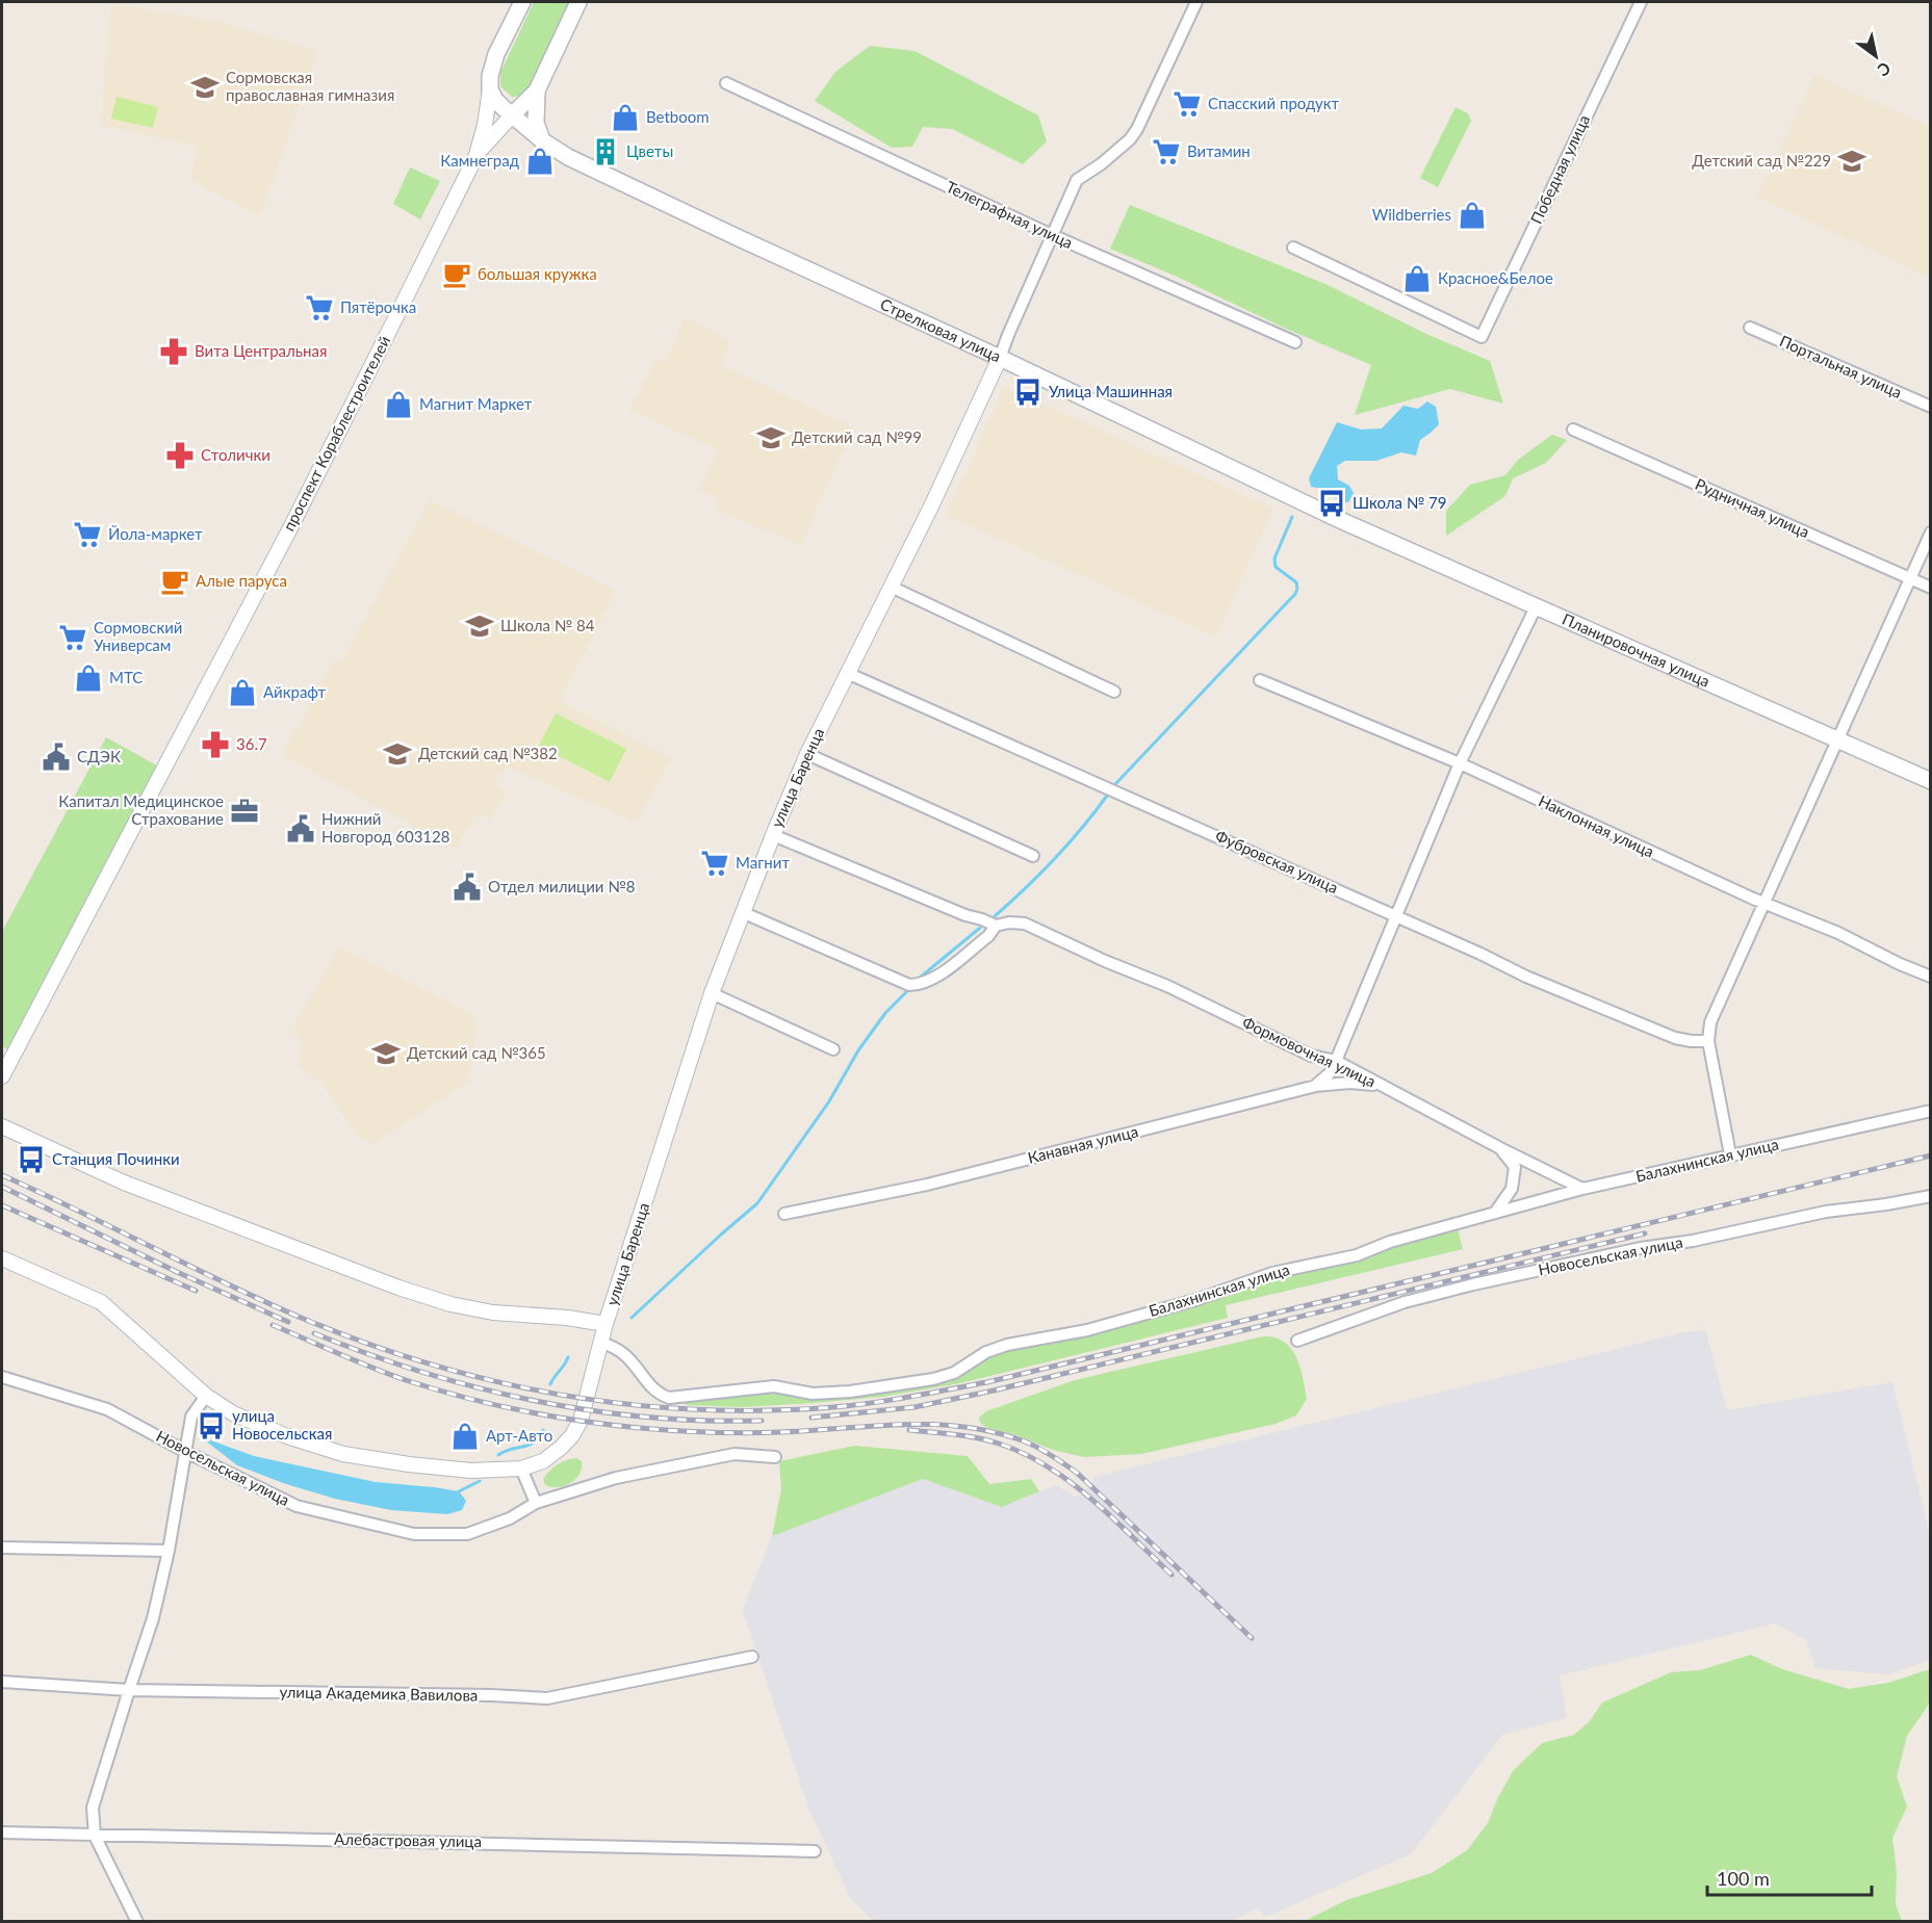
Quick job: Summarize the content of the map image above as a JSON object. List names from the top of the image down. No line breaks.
{"streets":{"main road":["Стрелковая улица","Планировочная улица"],"street":["Победная улица","Телеграфная улица","Портальная улица","проспект Кораблестроителей","Рудничная улица","улица Баренца","Наклонная улица","Фубровская улица","Формовочная улица","Канавная улица","Балахнинская улица","Новосельская улица","улица Академика Вавилова","Алебастровая улица"]},"crossings":[["Стрелковая улица","проспект Кораблестроителей"],["Стрелковая улица","Планировочная улица"],["Стрелковая улица","улица Баренца"],["улица Баренца","Фубровская улица"],["улица Баренца","Формовочная улица"],["улица Баренца","Балахнинская улица"],["Формовочная улица","Канавная улица"],["Формовочная улица","Балахнинская улица"]],"places":{"school or university":["Сормовская православная гимназия","Детский сад №229","Детский сад №99","Школа № 84","Детский сад №382","Детский сад №365"],"supermarket":["Спасский продукт","Витамин","Пятёрочка","Йола-маркет","Сормовский Универсам","Магнит"],"shop":["Betboom","Камнеград","Wildberries","Красное&Белое","Магнит Маркет","МТС","Айкрафт","Арт-Авто"],"building":["Цветы"],"cafe":["большая кружка","Алые паруса"],"pharmacy":["Вита Центральная","Столички","36.7"],"bus stop":["Улица Машинная","Школа № 79","Станция Починки","улица Новосельская"],"public building":["СДЭК","Нижний Новгород 603128","Отдел милиции №8"],"office":["Капитал Медицинское Страхование"]},"scale_bar":"100 m","north":"bottom right"}
